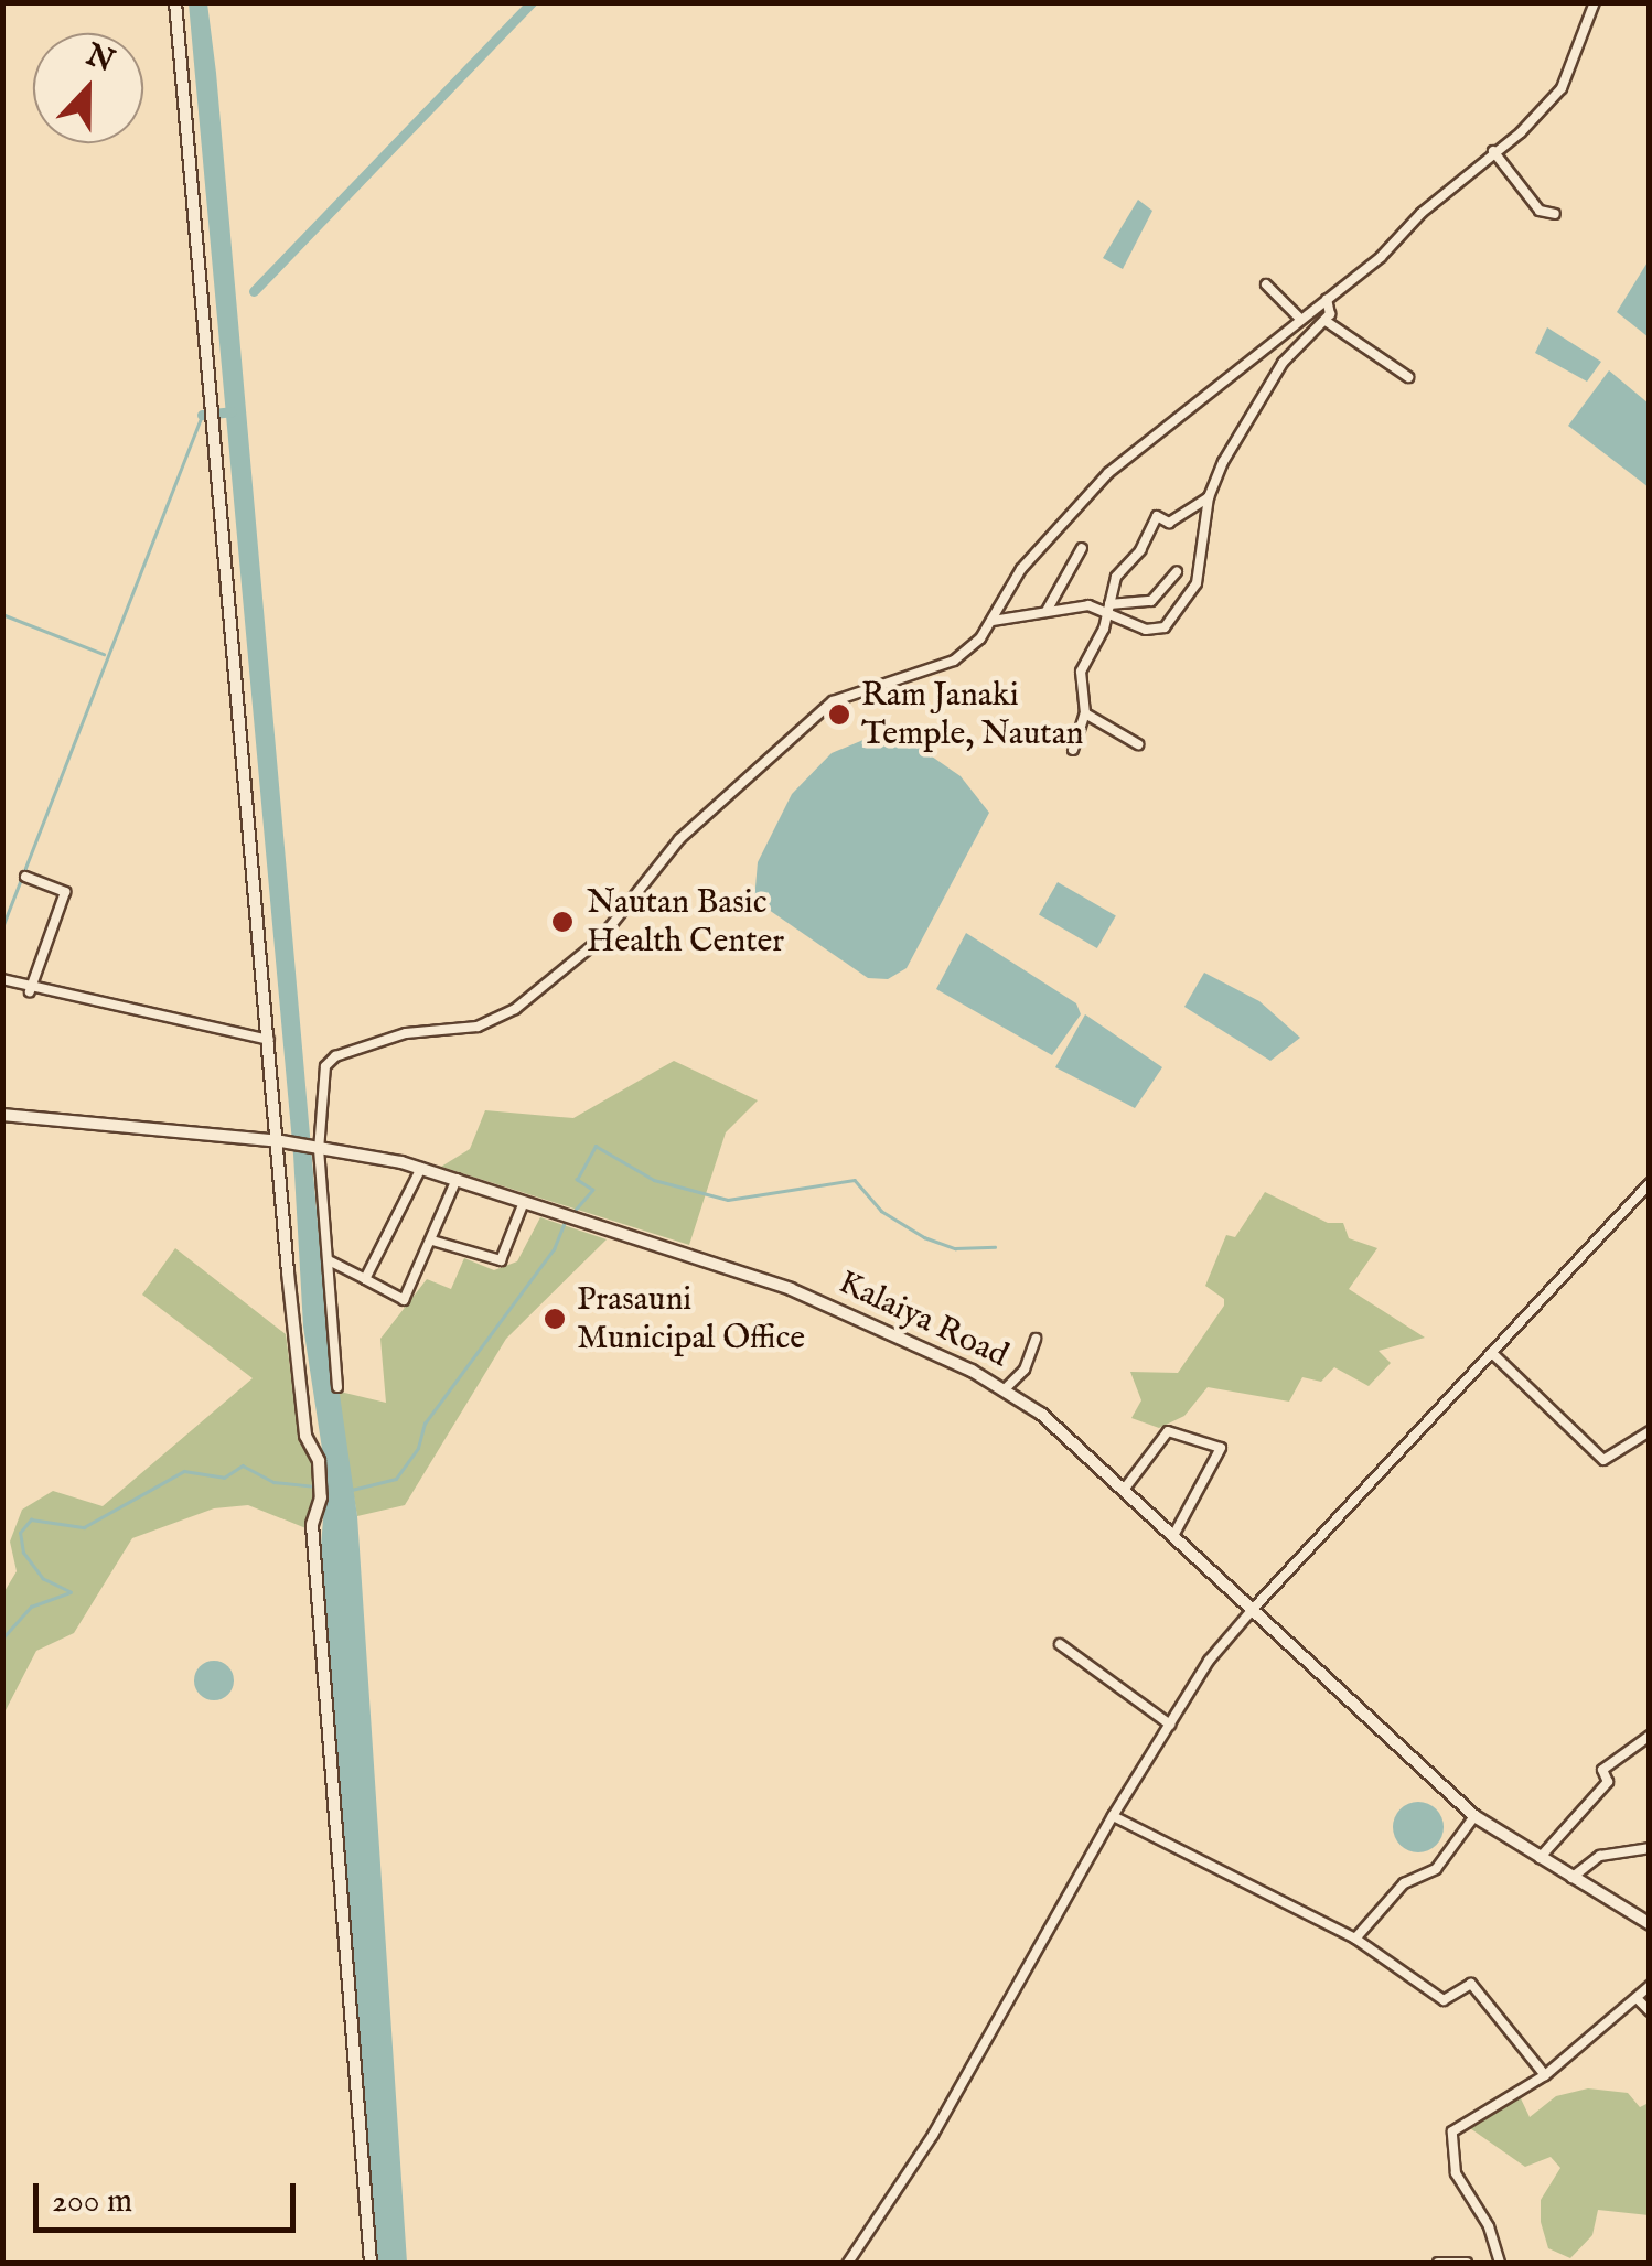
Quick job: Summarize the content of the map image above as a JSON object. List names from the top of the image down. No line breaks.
{"streets":{"main road":["Kalaiya Road"]},"places":["Ram Janaki Temple, Nautan","Nautan Basic Health Center","Prasauni Municipal Office"],"scale_bar":"200 m","north":"top"}
